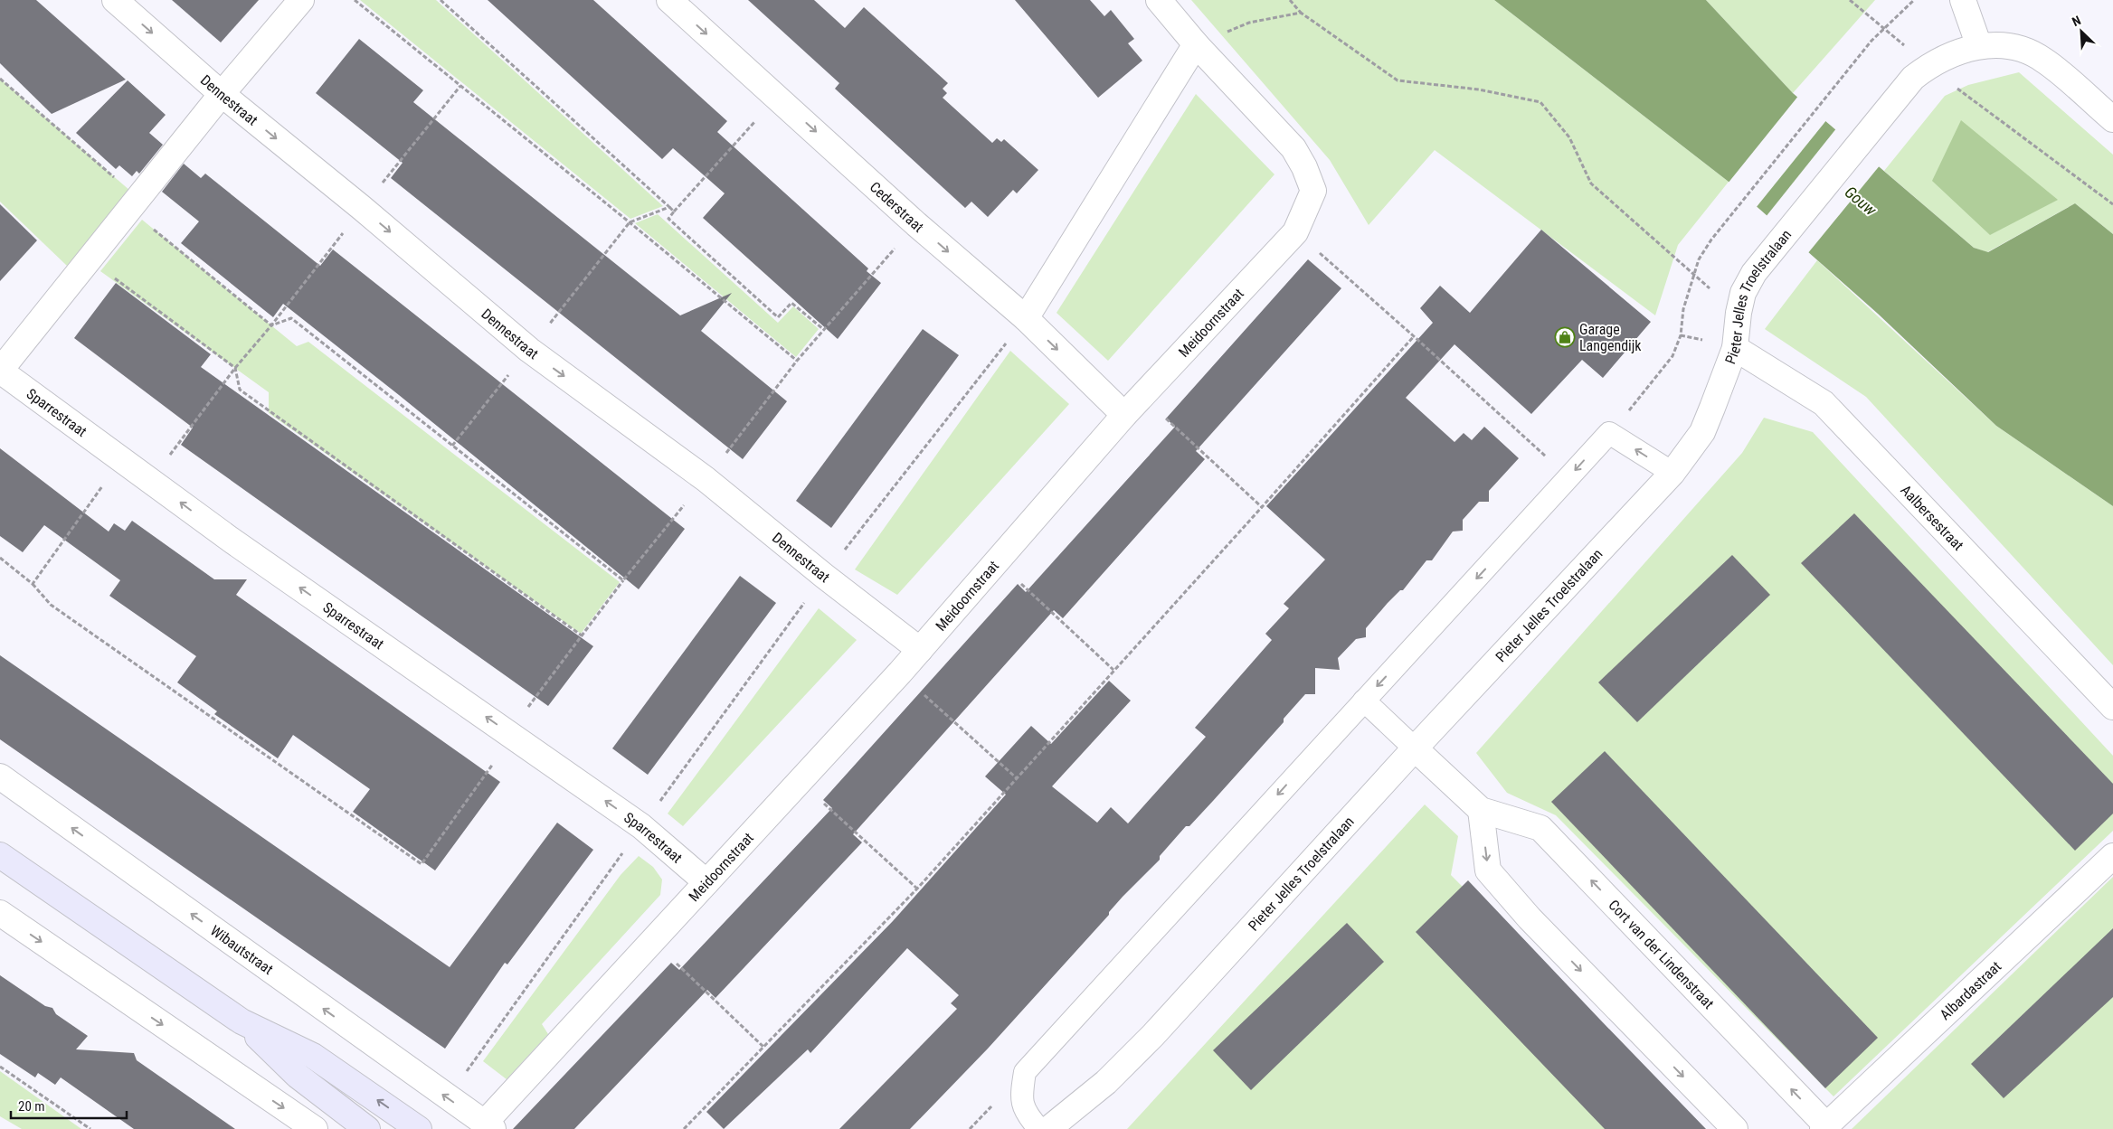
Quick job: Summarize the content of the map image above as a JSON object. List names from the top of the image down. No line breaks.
{"streets":{"street":["Dennestraat","Cederstraat","Pieter Jelles Troelstralaan","Meidoornstraat","Sparrestraat","Aalbersestraat","Wibautstraat","Cort van der Lindenstraat","Albardastraat"]},"crossings":[["Dennestraat","Meidoornstraat"],["Cederstraat","Meidoornstraat"],["Pieter Jelles Troelstralaan","Aalbersestraat"],["Pieter Jelles Troelstralaan","Cort van der Lindenstraat"],["Meidoornstraat","Sparrestraat"],["Meidoornstraat","Wibautstraat"],["Cort van der Lindenstraat","Albardastraat"]],"one_way":["Dennestraat","Cederstraat","Sparrestraat"],"water":["Gouw"],"places":{"shop":["Garage Langendijk"]},"scale_bar":"20 m","north":"top left"}
